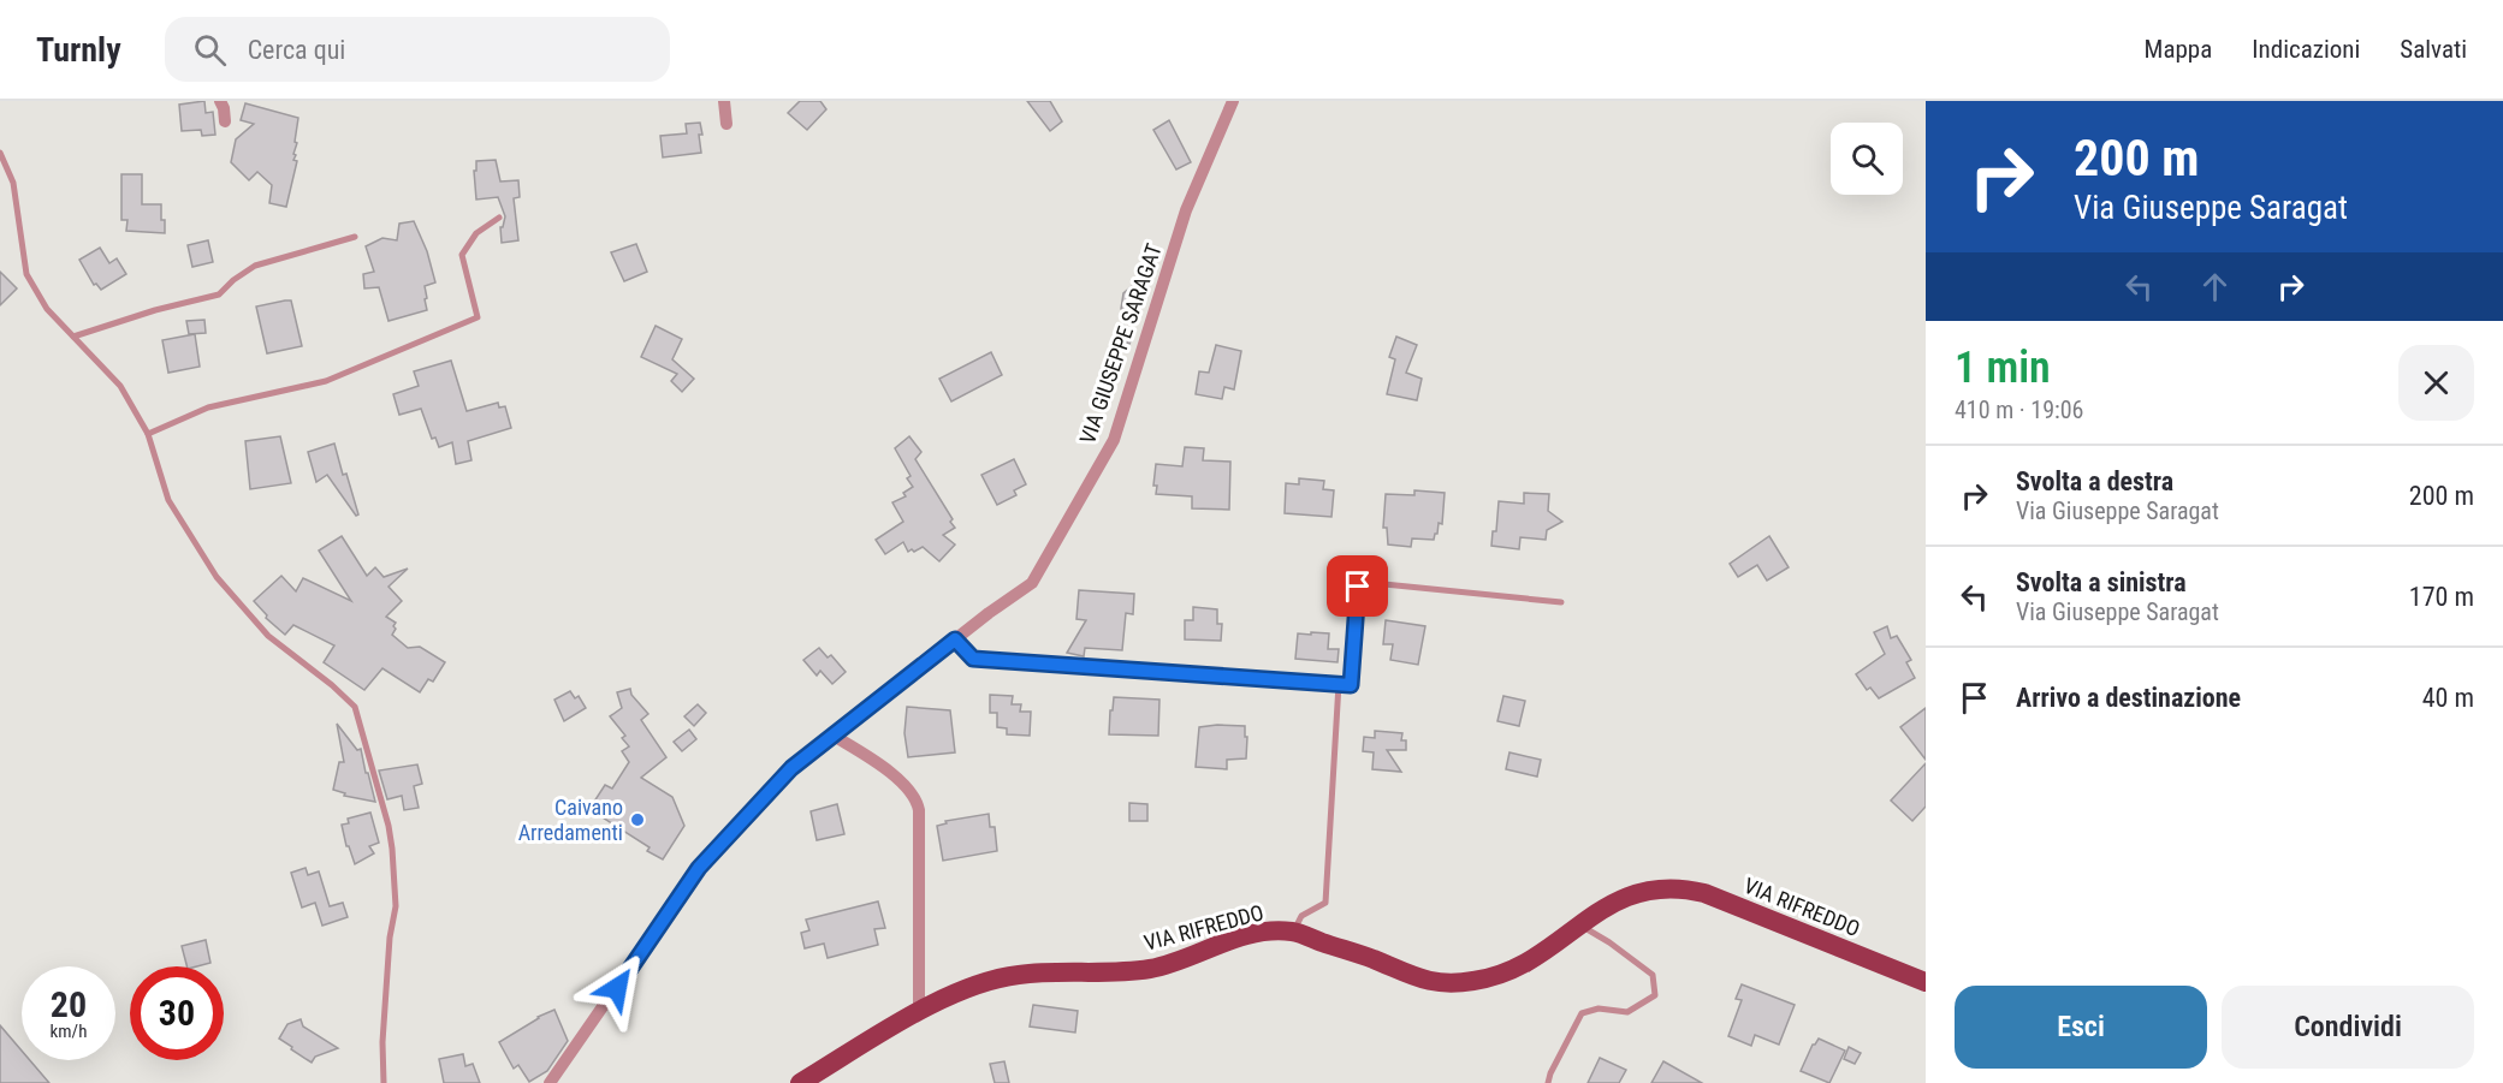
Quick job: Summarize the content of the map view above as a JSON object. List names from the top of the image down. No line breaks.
{"streets":{"main road":["VIA RIFREDDO"],"street":["VIA GIUSEPPE SARAGAT"]},"places":["Caivano Arredamenti"],"page":{"header":"Turnly","search":"Cerca qui","nav":["Mappa","Indicazioni","Salvati"],"turn":["200 m","Via Giuseppe Saragat"],"heading":["1 min","410 m · 19:06"],"list":[{"name":"Svolta a destra","note":"Via Giuseppe Saragat","value":"200 m"},{"name":"Svolta a sinistra","note":"Via Giuseppe Saragat","value":"170 m"},{"name":"Arrivo a destinazione","value":"40 m"}],"speed":"20 km/h","limit":"30","buttons":["Esci","Condividi"]}}
